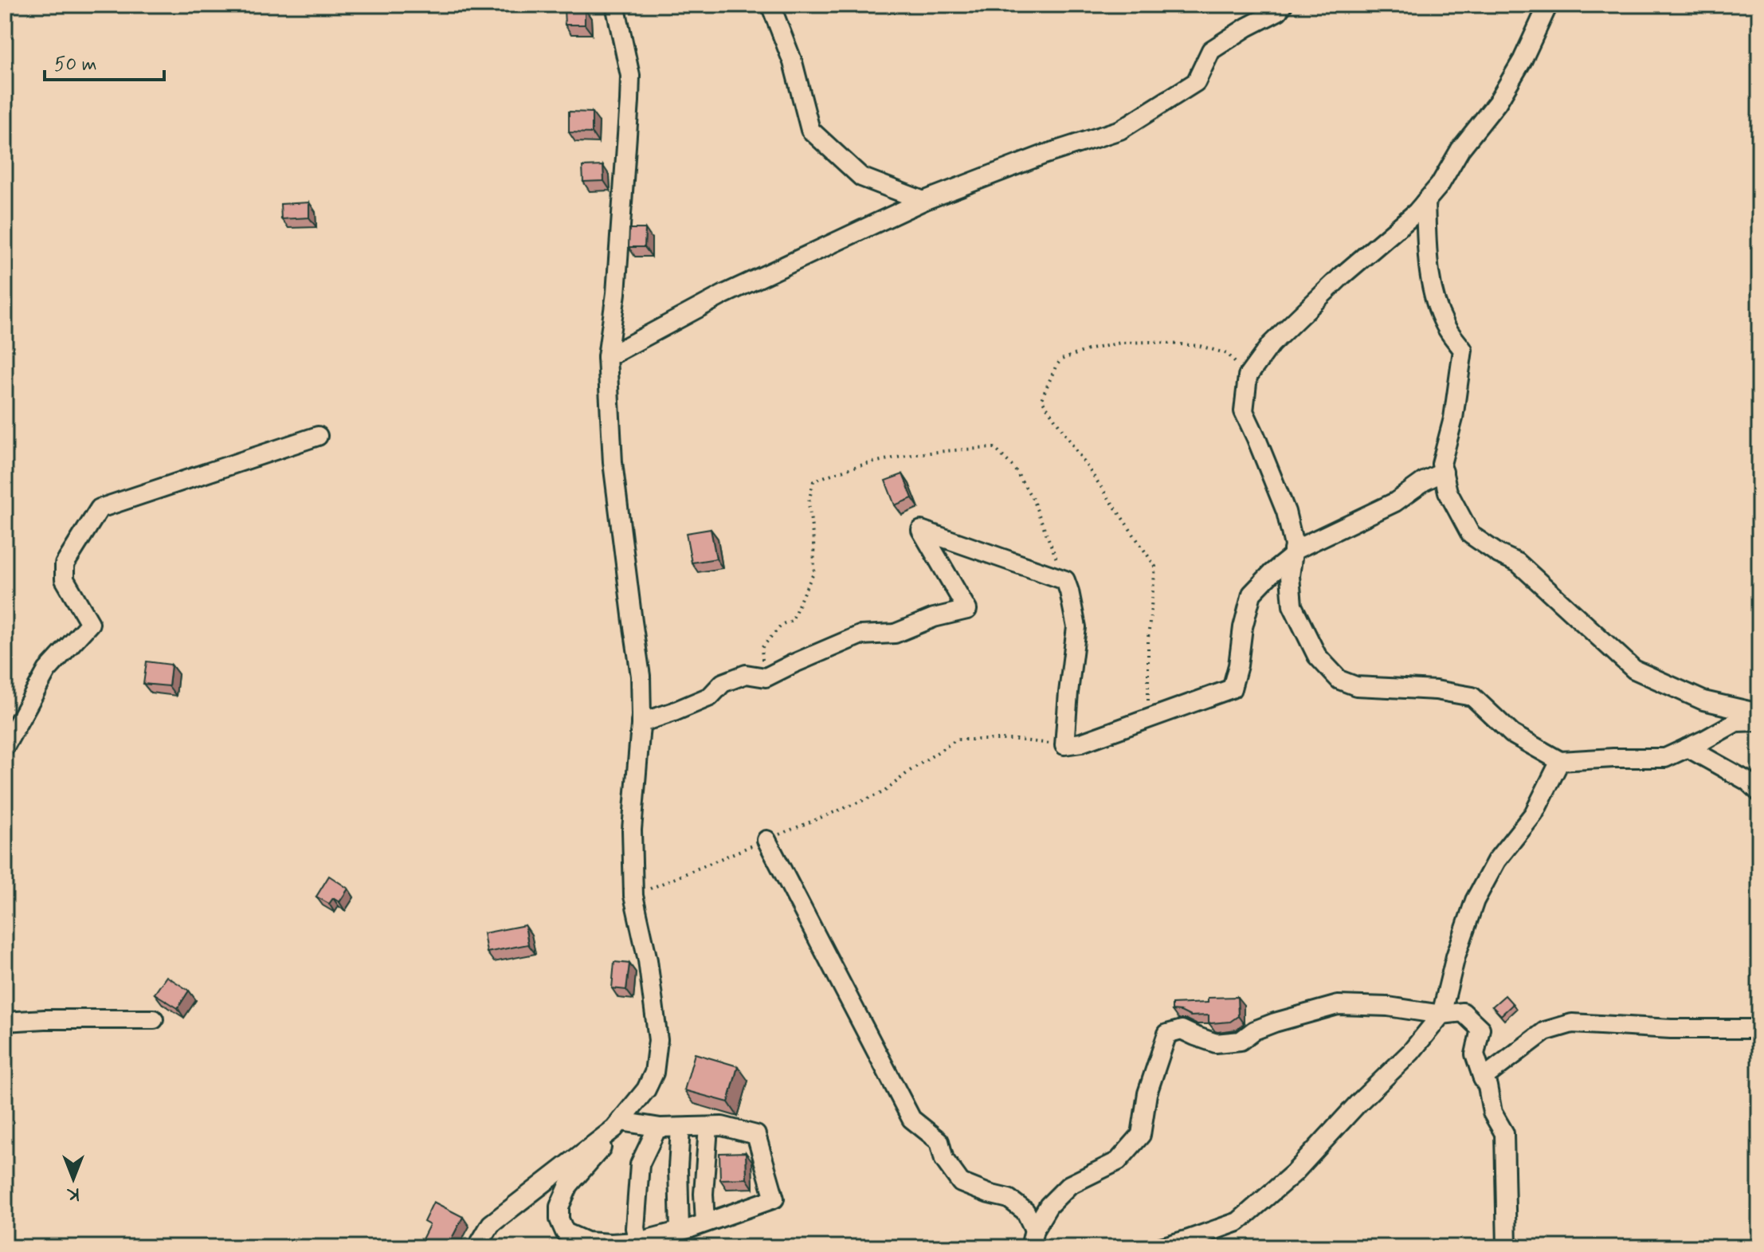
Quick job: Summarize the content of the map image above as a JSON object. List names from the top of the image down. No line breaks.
{"scale_bar":"50 m","north":"bottom"}
